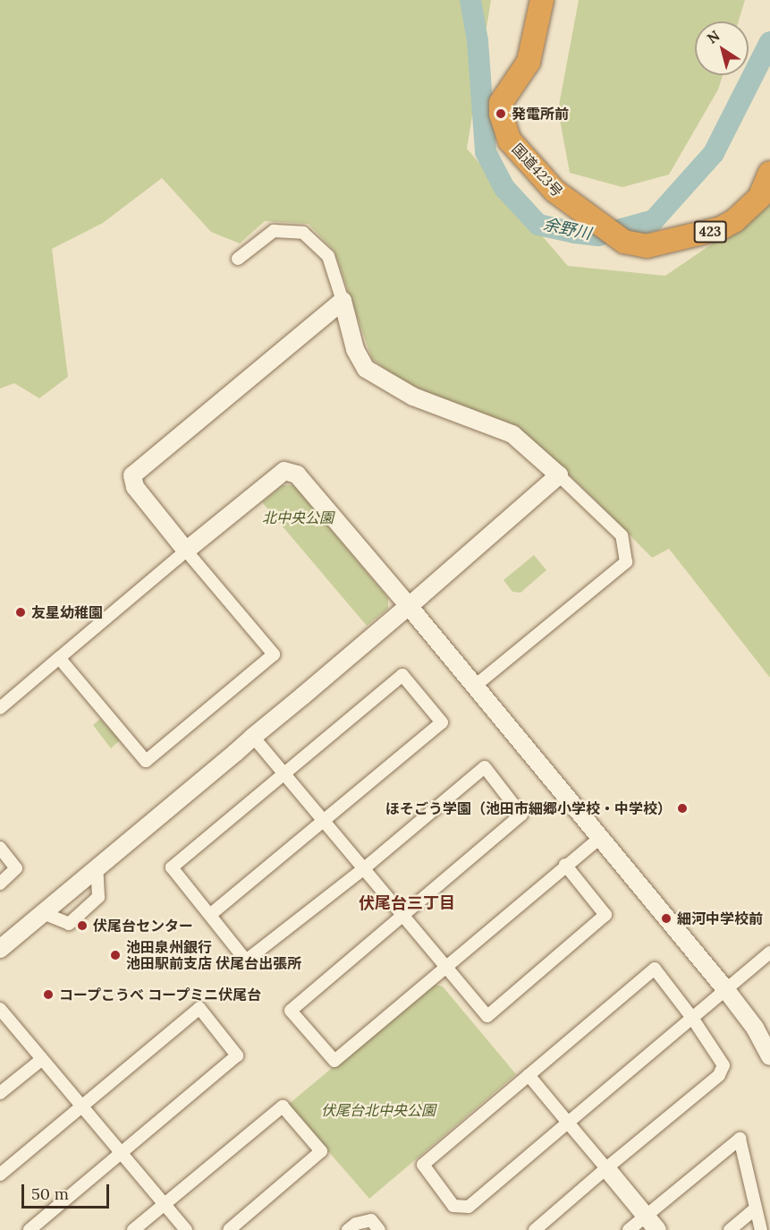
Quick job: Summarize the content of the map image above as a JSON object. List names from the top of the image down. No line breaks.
{"streets":{"highway":["国道423号","423"]},"districts":["伏尾台三丁目"],"water":["余野川"],"parks":["北中央公園","伏尾台北中央公園"],"places":["発電所前","友星幼稚園","ほそごう学園（池田市細郷小学校・中学校）","細河中学校前","伏尾台センター","池田泉州銀行 池田駅前支店 伏尾台出張所","コープこうべ コープミニ伏尾台"],"scale_bar":"50 m","north":"top left"}
